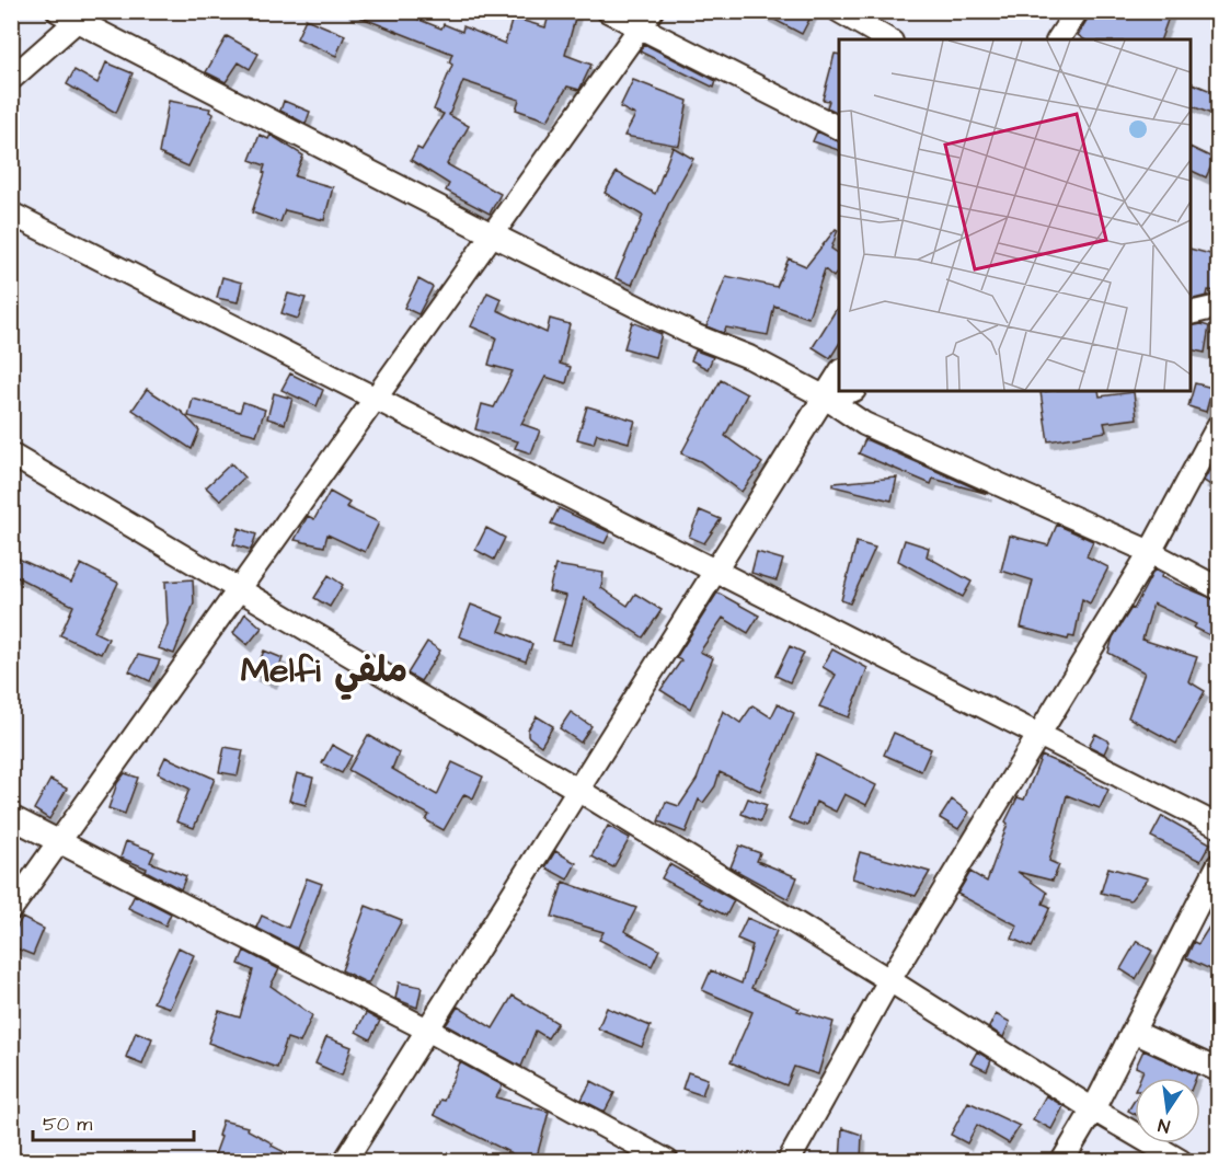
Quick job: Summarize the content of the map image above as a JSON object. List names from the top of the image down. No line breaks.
{"districts":["Melfi ملفي"],"scale_bar":"50 m","north":"bottom"}
